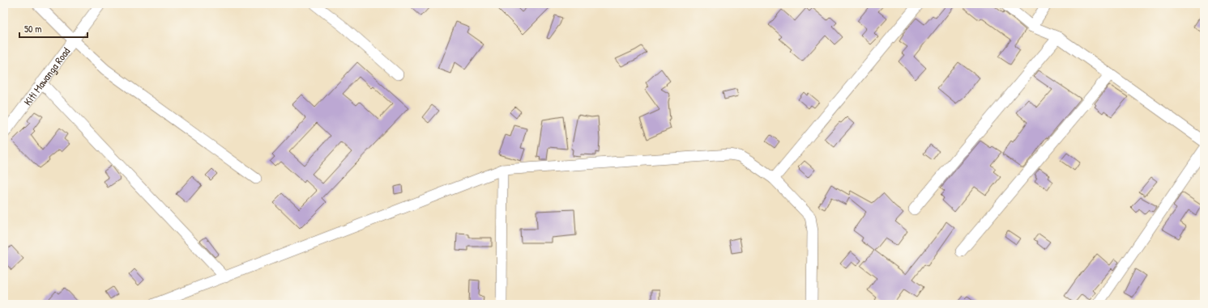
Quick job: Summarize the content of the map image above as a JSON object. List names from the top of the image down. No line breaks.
{"streets":{"street":["Kiti Mawanga Road"]},"scale_bar":"50 m"}
